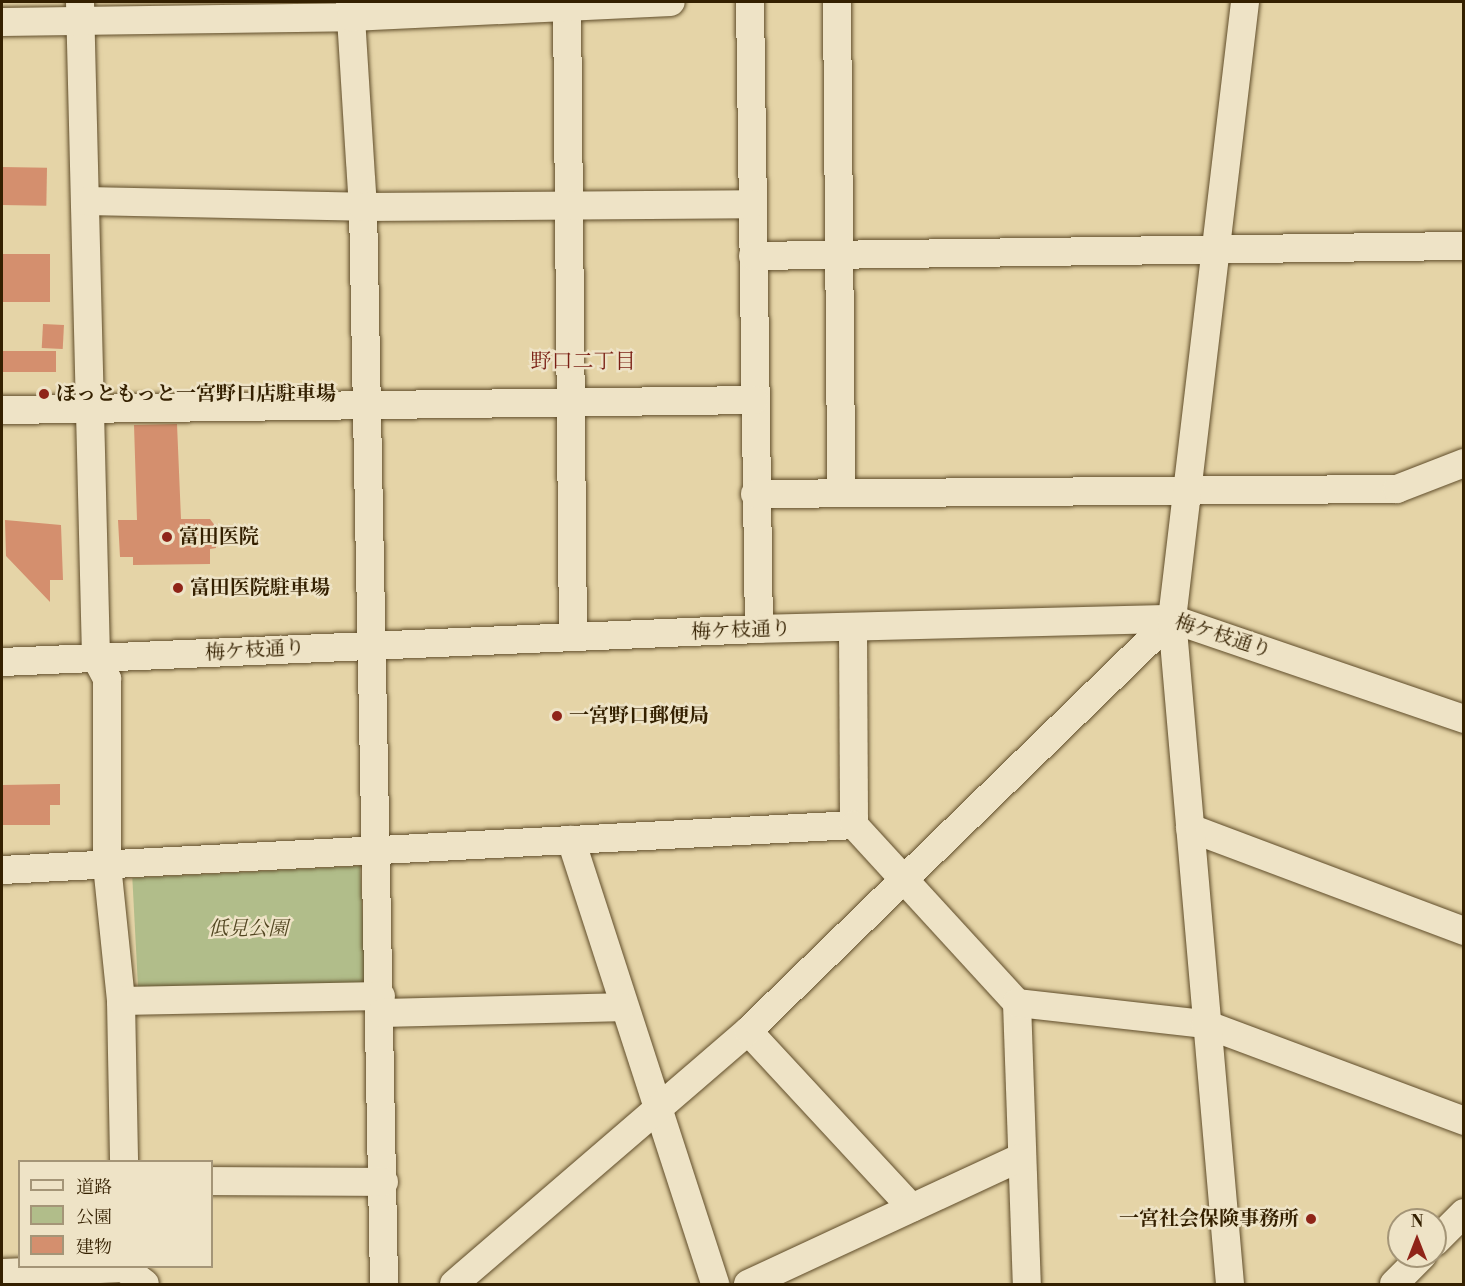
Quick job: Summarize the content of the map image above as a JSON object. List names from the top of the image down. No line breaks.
{"streets":{"street":["梅ケ枝通り"]},"districts":["野口二丁目"],"parks":["低見公園"],"places":["ほっともっと一宮野口店駐車場","富田医院","富田医院駐車場","一宮野口郵便局","一宮社会保険事務所"],"legend":["道路","公園","建物"],"north":"top"}
